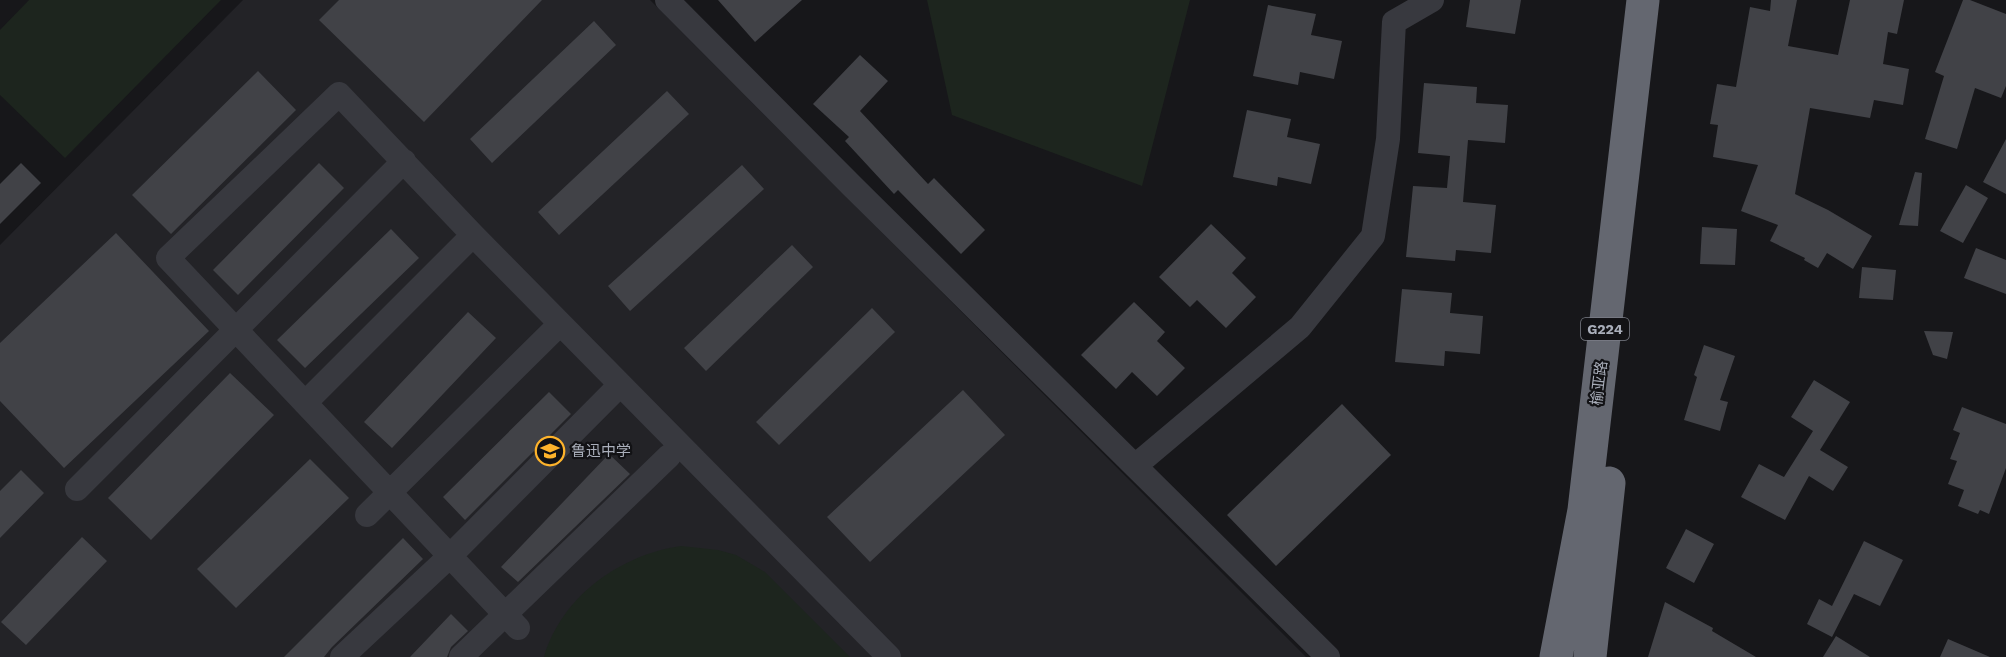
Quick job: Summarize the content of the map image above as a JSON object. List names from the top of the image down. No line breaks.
{"streets":{"highway":["G224","榆亚路"]},"places":{"school or university":["鲁迅中学"]}}
